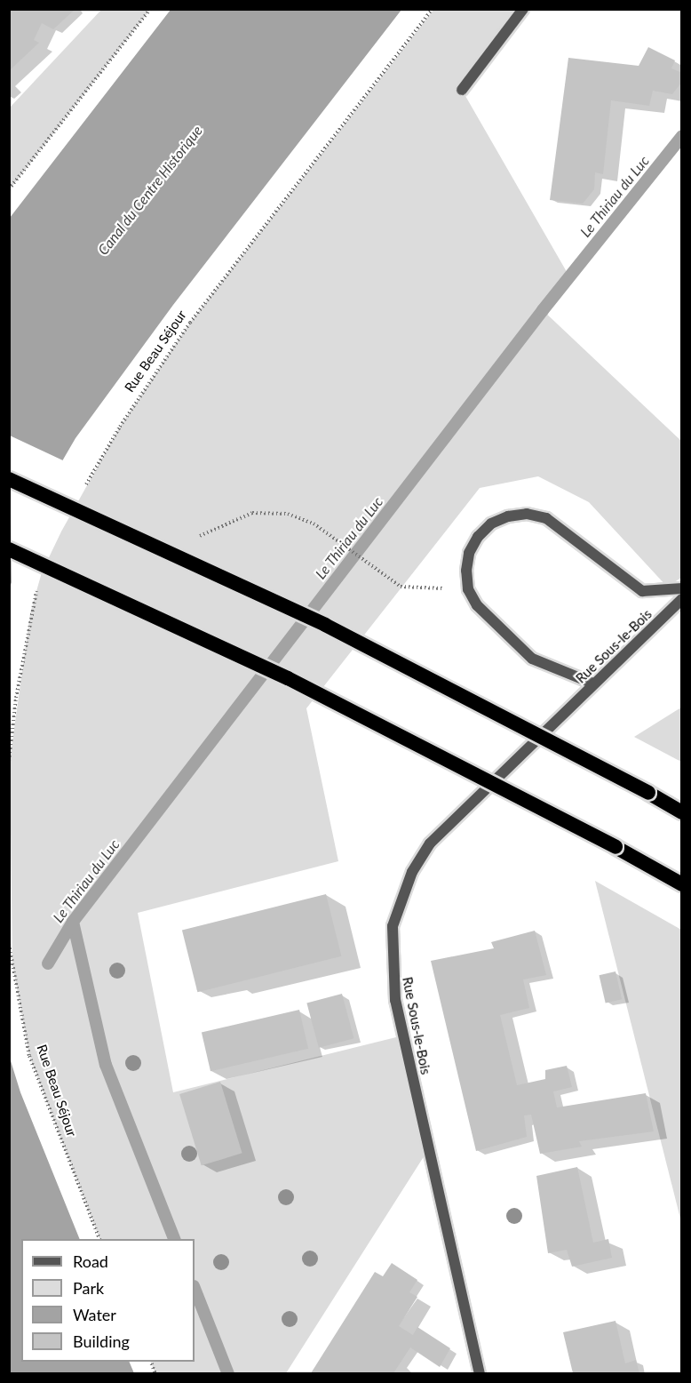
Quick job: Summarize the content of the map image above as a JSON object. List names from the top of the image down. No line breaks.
{"streets":{"street":["Rue Sous-le-Bois"],"path":["Rue Beau Séjour"]},"water":["Canal du Centre Historique","Le Thiriau du Luc"],"legend":["Road","Park","Water","Building"]}
